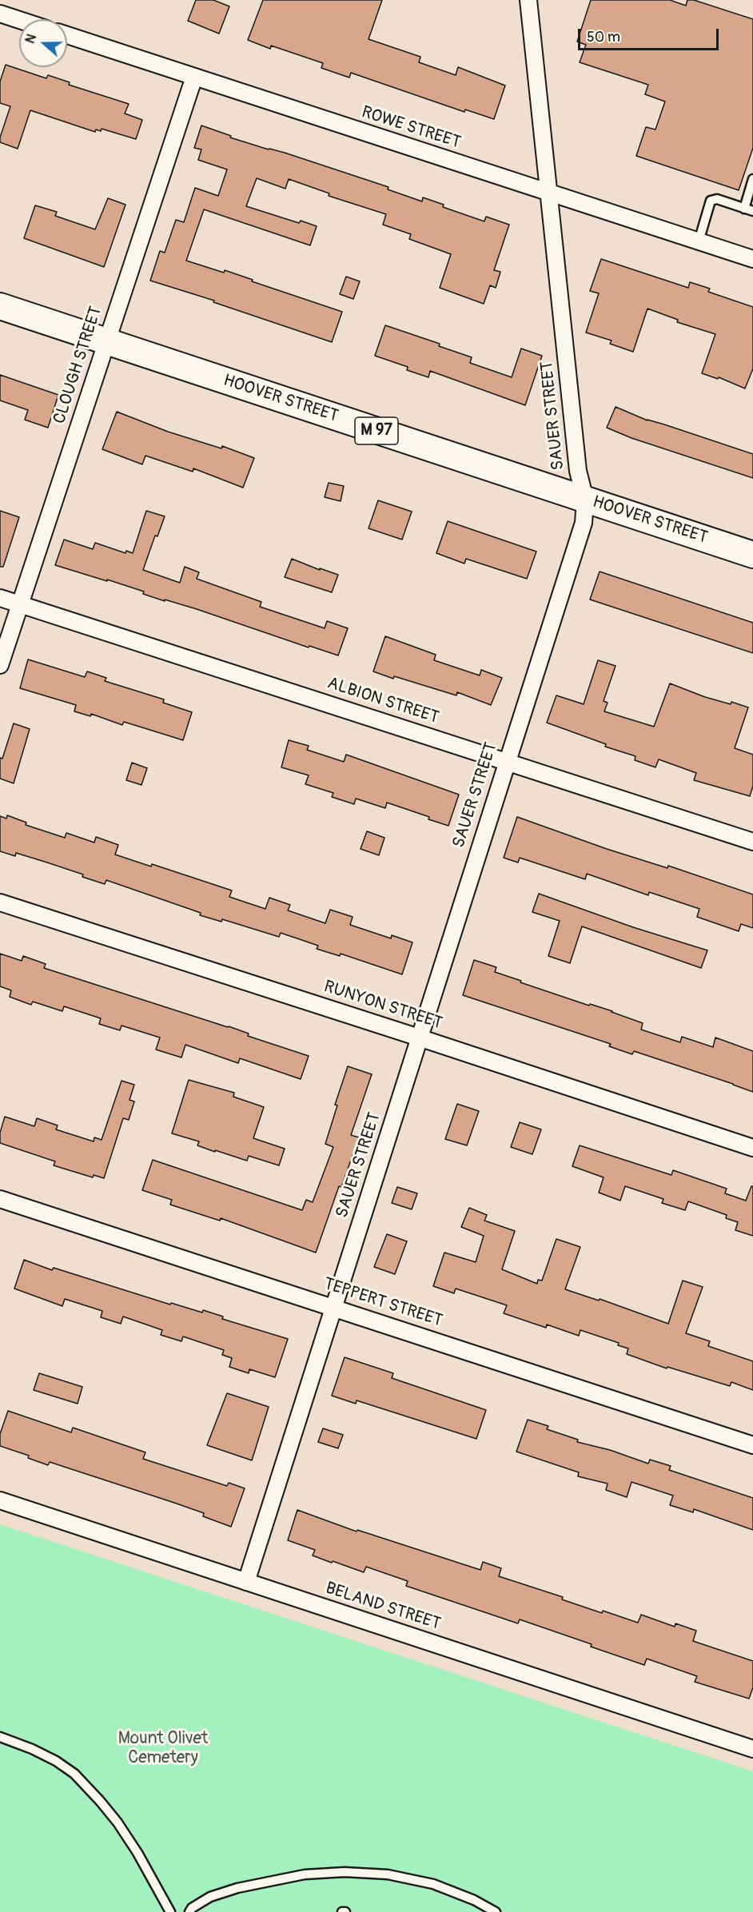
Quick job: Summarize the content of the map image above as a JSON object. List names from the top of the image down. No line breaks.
{"streets":{"main road":["HOOVER STREET","M 97"],"street":["ROWE STREET","CLOUGH STREET","SAUER STREET","ALBION STREET","RUNYON STREET","TEPPERT STREET","BELAND STREET"]},"crossings":[["ROWE STREET","CLOUGH STREET"],["ROWE STREET","SAUER STREET"],["CLOUGH STREET","HOOVER STREET"],["CLOUGH STREET","ALBION STREET"],["HOOVER STREET","SAUER STREET"],["SAUER STREET","ALBION STREET"],["SAUER STREET","RUNYON STREET"],["SAUER STREET","TEPPERT STREET"],["SAUER STREET","BELAND STREET"]],"parks":["Mount Olivet Cemetery"],"scale_bar":"50 m","north":"left"}
